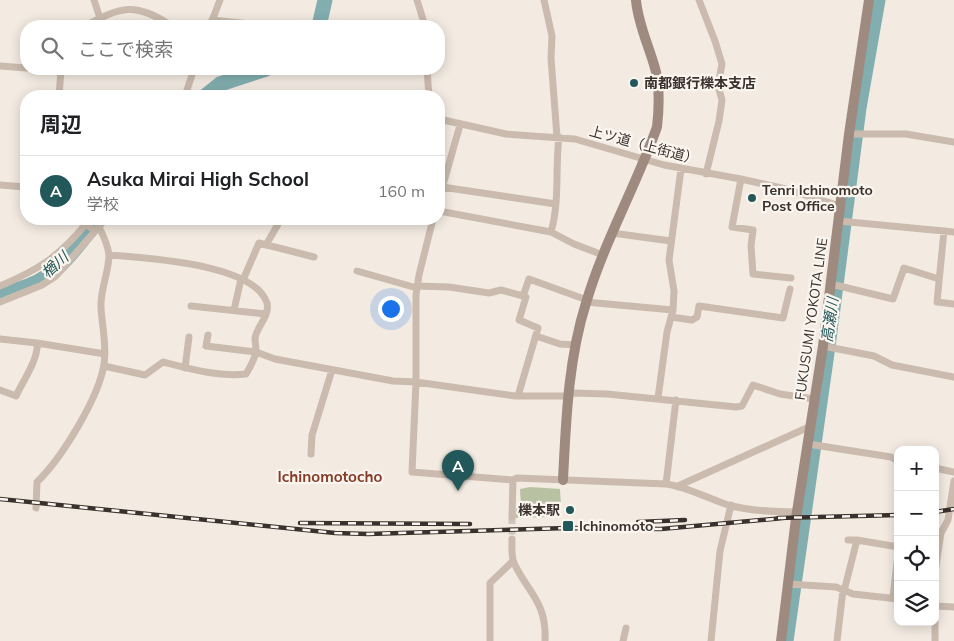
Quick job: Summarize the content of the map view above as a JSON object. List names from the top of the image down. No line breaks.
{"streets":{"main road":["FUKUSUMI YOKOTA LINE"],"street":["上ツ道（上街道）"]},"crossings":[["上ツ道（上街道）","FUKUSUMI YOKOTA LINE"]],"districts":["Ichinomotocho"],"water":["楢川","高瀬川"],"places":{"other":["南都銀行櫟本支店","Tenri Ichinomoto Post Office","櫟本駅"],"transit":["Ichinomoto"]},"page":{"search":"ここで検索","heading":"周辺","list":[{"mark":"A","name":"Asuka Mirai High School","note":"学校","value":"160 m"}],"map_buttons":["+","−"],"pins":"A"}}
